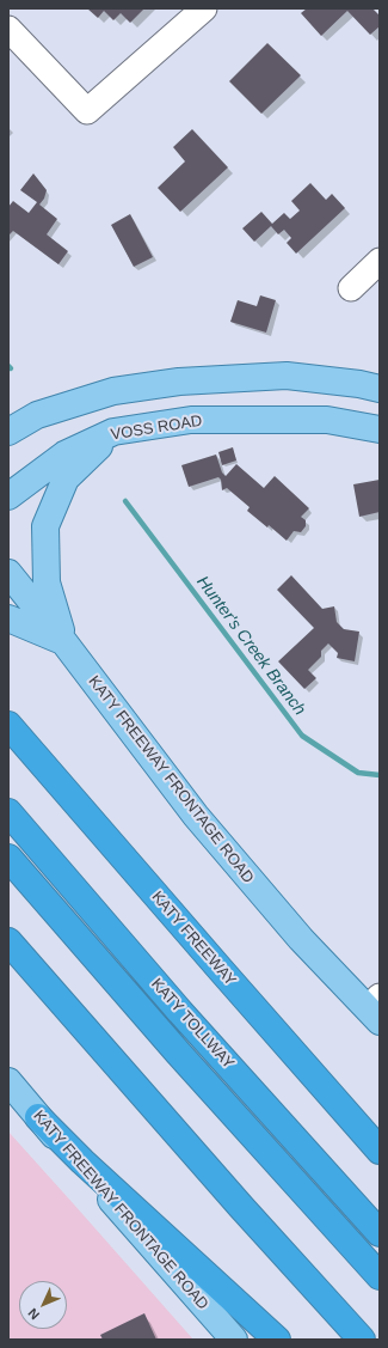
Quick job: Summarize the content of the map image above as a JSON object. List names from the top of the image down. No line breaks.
{"streets":{"highway":["KATY FREEWAY","KATY TOLLWAY"],"main road":["VOSS ROAD","KATY FREEWAY FRONTAGE ROAD"]},"water":["Hunter's Creek Branch"],"north":"bottom left"}
